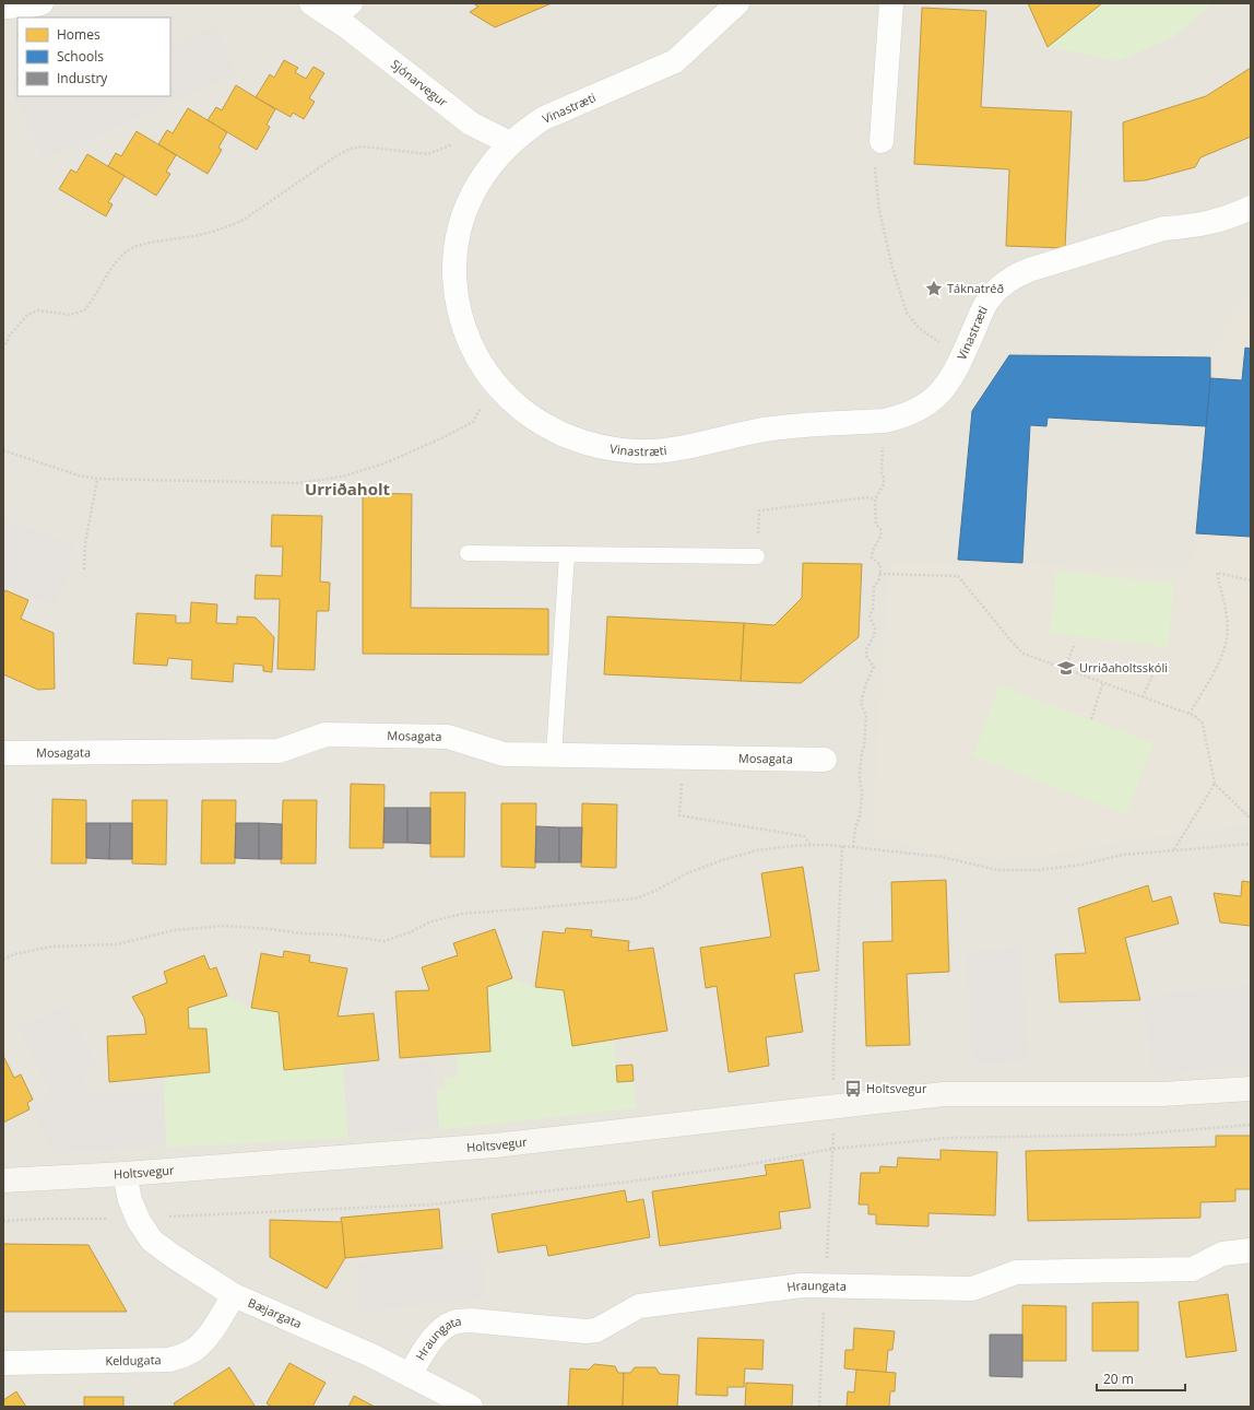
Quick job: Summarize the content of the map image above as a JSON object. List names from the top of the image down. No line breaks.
{"streets":{"street":["Sjónarvegur","Vinastræti","Mosagata","Holtsvegur","Hraungata","Bæjargata","Keldugata"]},"crossings":[["Sjónarvegur","Vinastræti"],["Holtsvegur","Bæjargata"],["Hraungata","Bæjargata"],["Bæjargata","Keldugata"]],"districts":["Urriðaholt"],"places":{"place":["Táknatréð"],"school or university":["Urriðaholtsskóli"],"bus stop":["Holtsvegur"]},"legend":["Homes","Schools","Industry"],"scale_bar":"20 m"}
